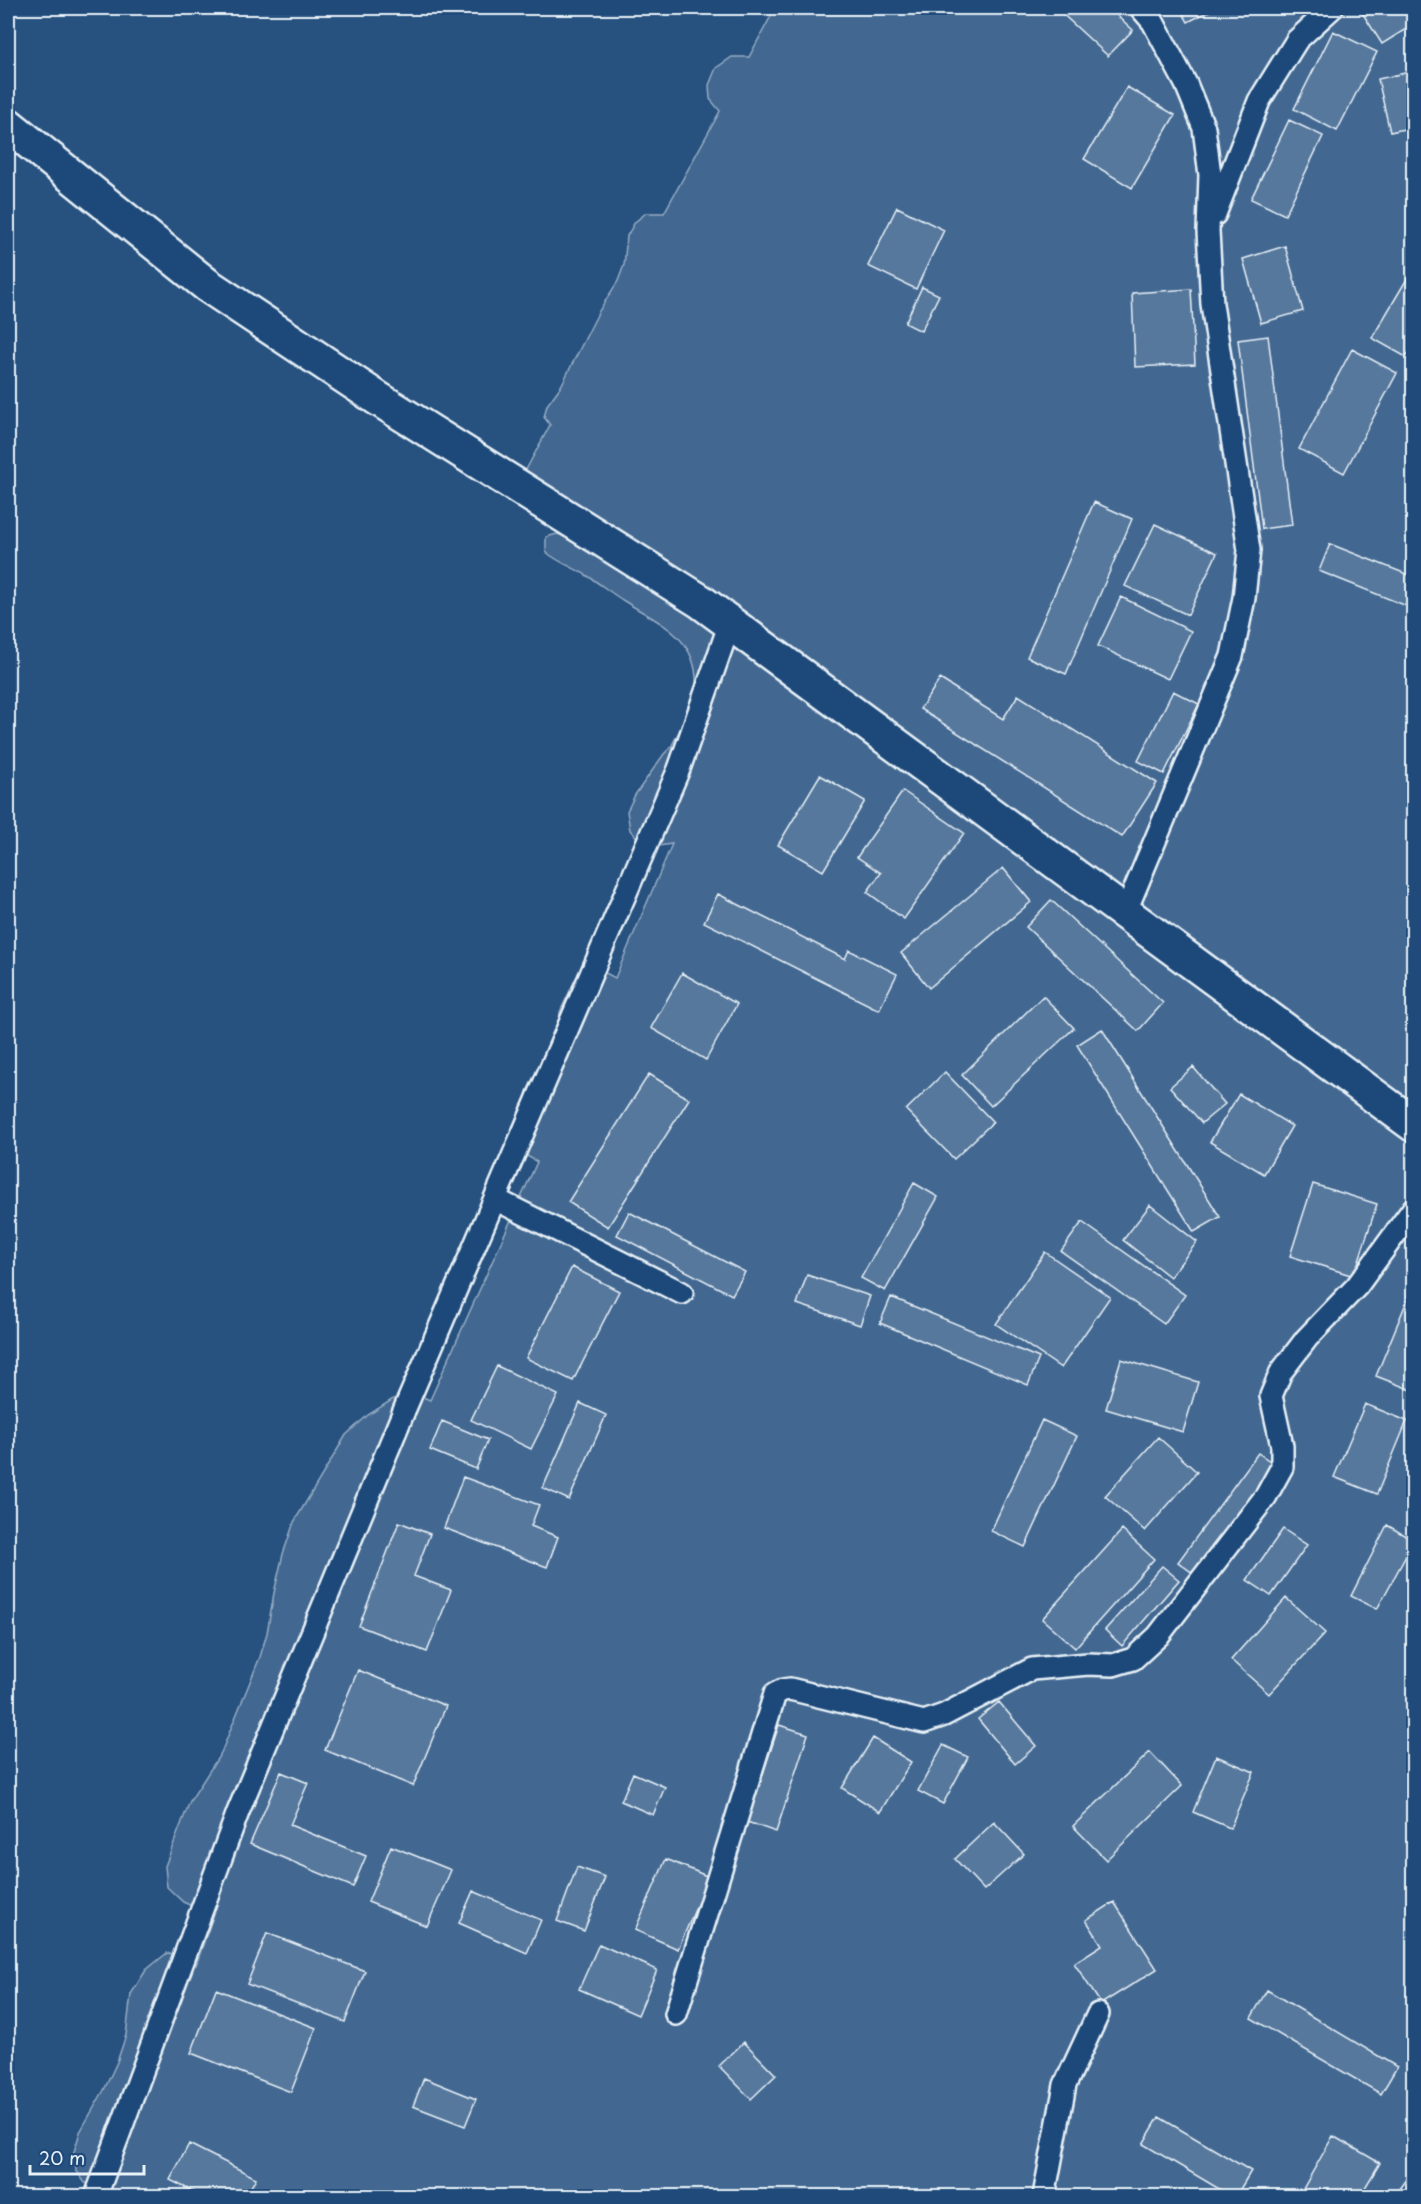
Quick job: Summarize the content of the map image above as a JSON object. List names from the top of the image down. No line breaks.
{"scale_bar":"20 m"}
